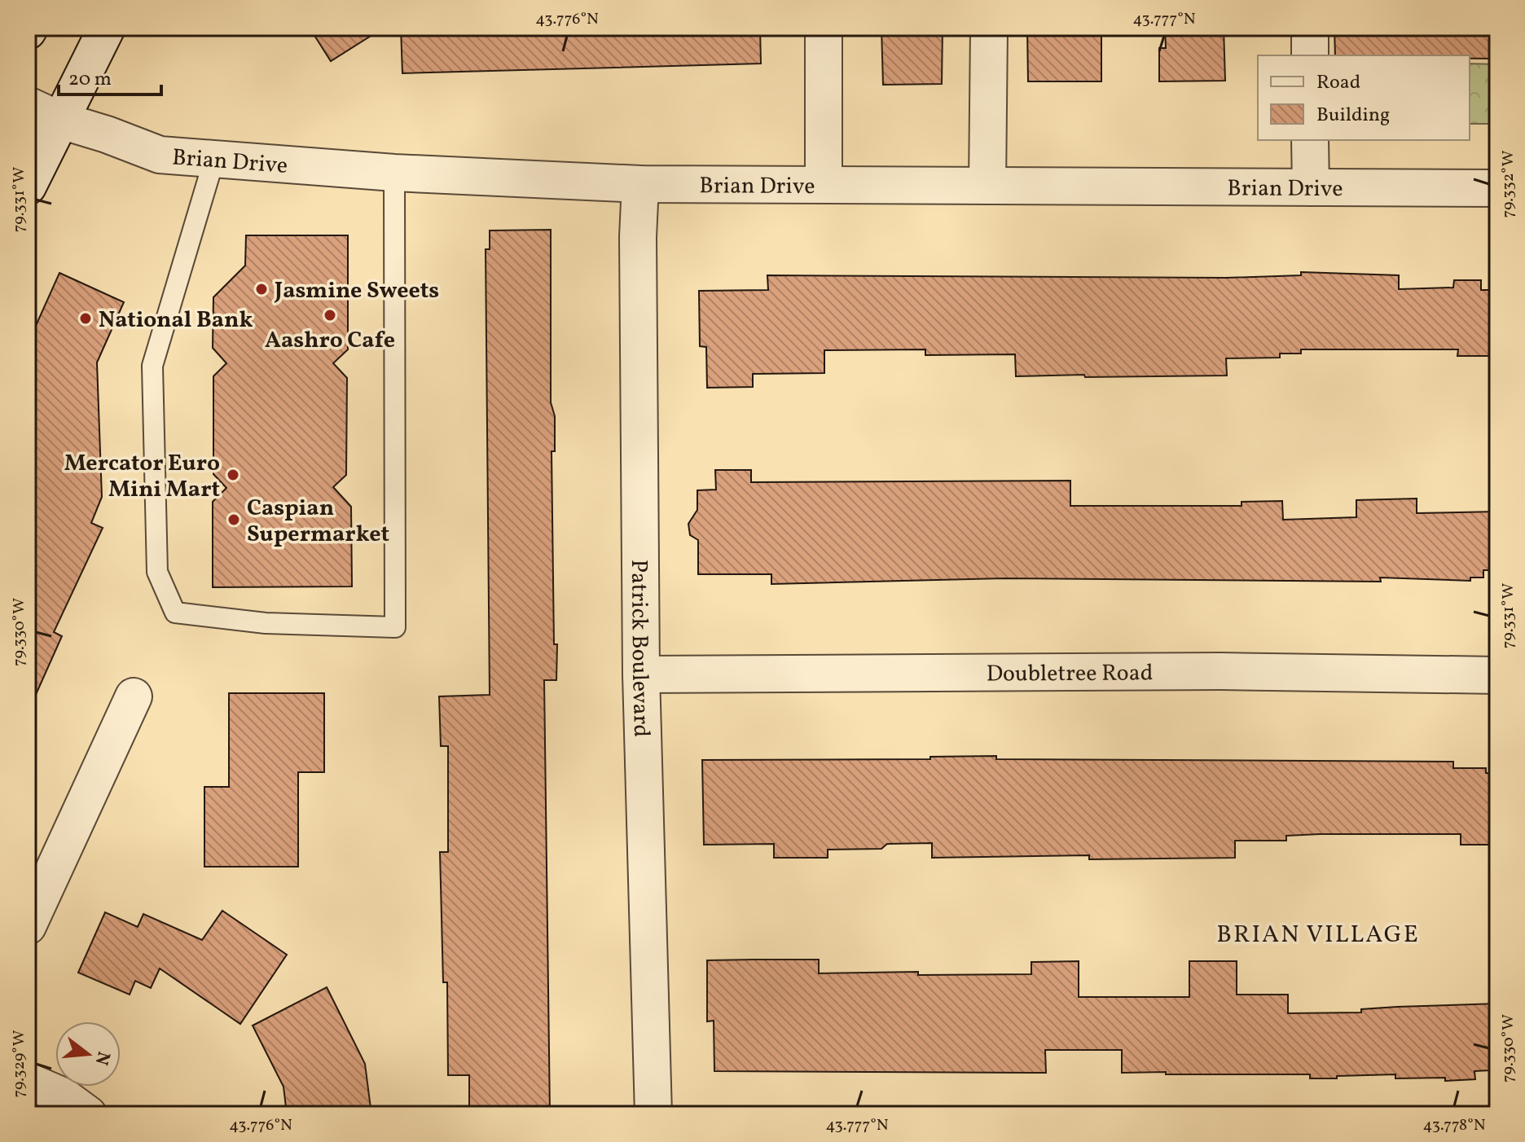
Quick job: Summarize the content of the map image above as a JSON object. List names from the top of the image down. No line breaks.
{"streets":{"street":["Brian Drive","Patrick Boulevard","Doubletree Road"]},"crossings":[["Brian Drive","Patrick Boulevard"],["Patrick Boulevard","Doubletree Road"]],"districts":["BRIAN VILLAGE"],"places":["Jasmine Sweets","Aashro Cafe","National Bank","Mercator Euro Mini Mart","Caspian Supermarket"],"legend":["Road","Building"],"scale_bar":"20 m","north":"right","coordinates":["43.776°N","43.777°N","79.332°W","79.331°W","79.330°W","79.329°W","43.778°N"]}
